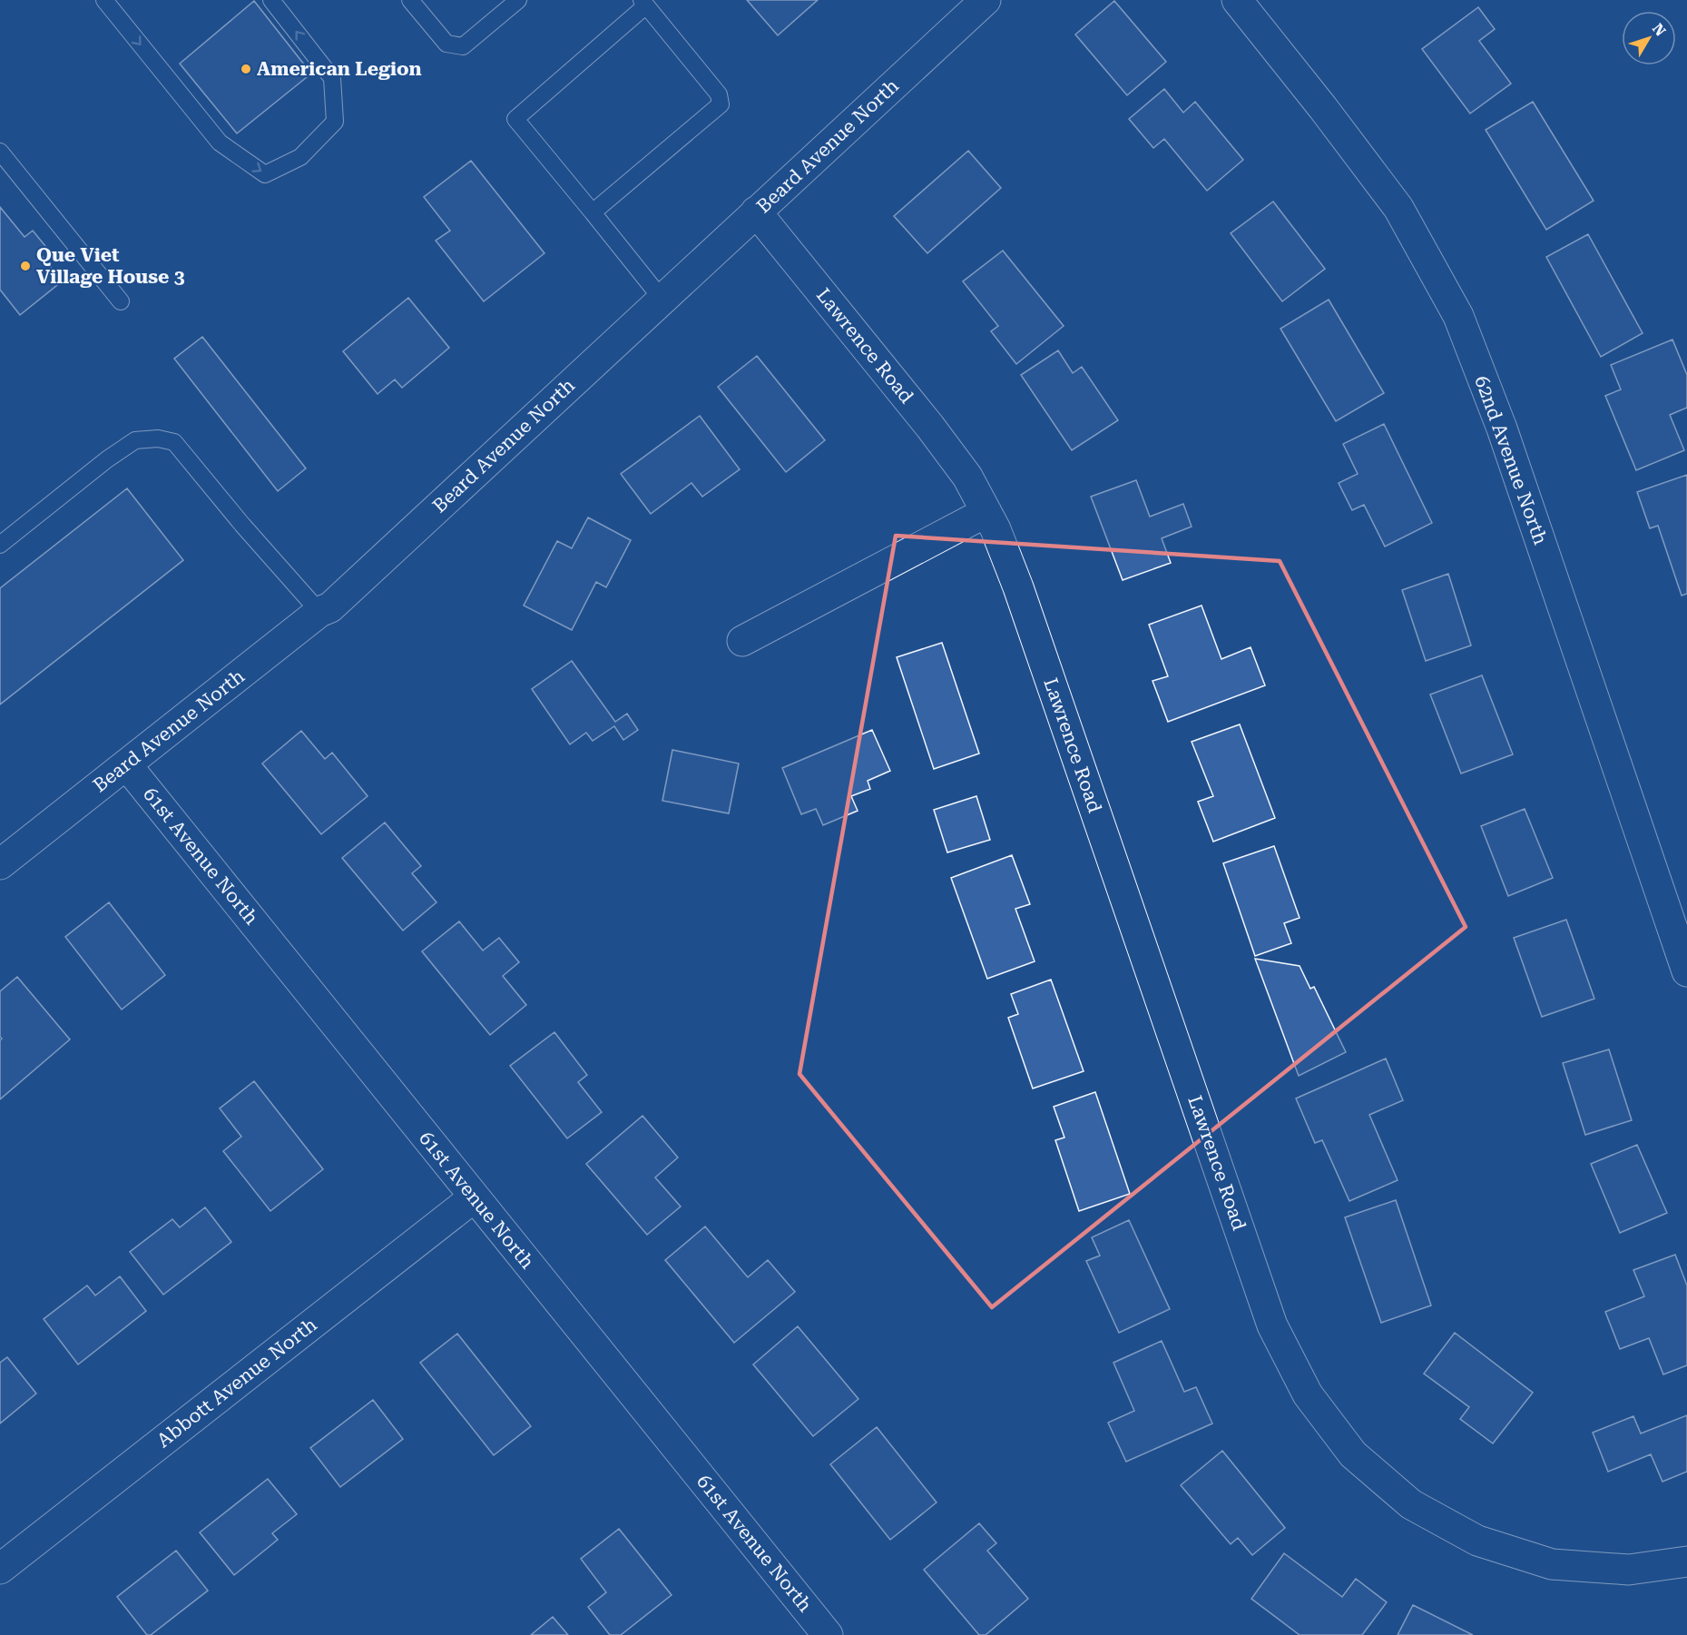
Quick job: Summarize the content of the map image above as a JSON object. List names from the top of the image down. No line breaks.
{"streets":{"street":["Beard Avenue North","Lawrence Road","62nd Avenue North","61st Avenue North","Abbott Avenue North"]},"crossings":[["Beard Avenue North","Lawrence Road"],["Beard Avenue North","61st Avenue North"],["61st Avenue North","Abbott Avenue North"]],"places":["American Legion","Que Viet Village House 3"],"north":"top right"}
